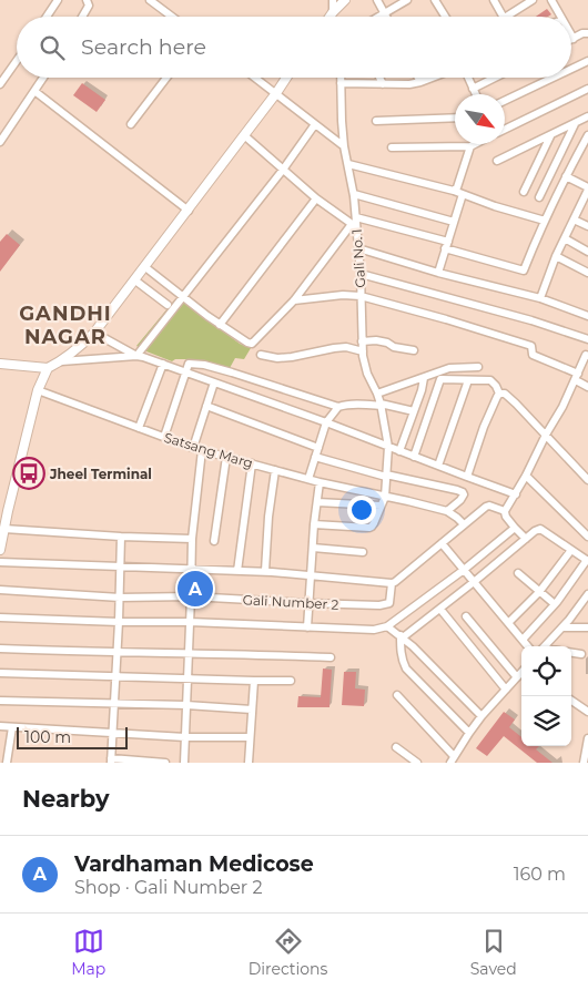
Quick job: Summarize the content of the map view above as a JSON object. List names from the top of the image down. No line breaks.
{"streets":{"street":["Gali No. 1","Satsang Marg","Gali Number 2"]},"crossings":[["Gali No. 1","Satsang Marg"]],"districts":["GANDHI NAGAR"],"places":{"bus stop":["Jheel Terminal"]},"scale_bar":"100 m","north":"bottom right","page":{"search":"Search here","pins":"A","scale":"100 m","heading":"Nearby","list":[{"mark":"A","name":"Vardhaman Medicose","note":"Shop · Gali Number 2","value":"160 m"}],"nav":["Map","Directions","Saved"]}}
